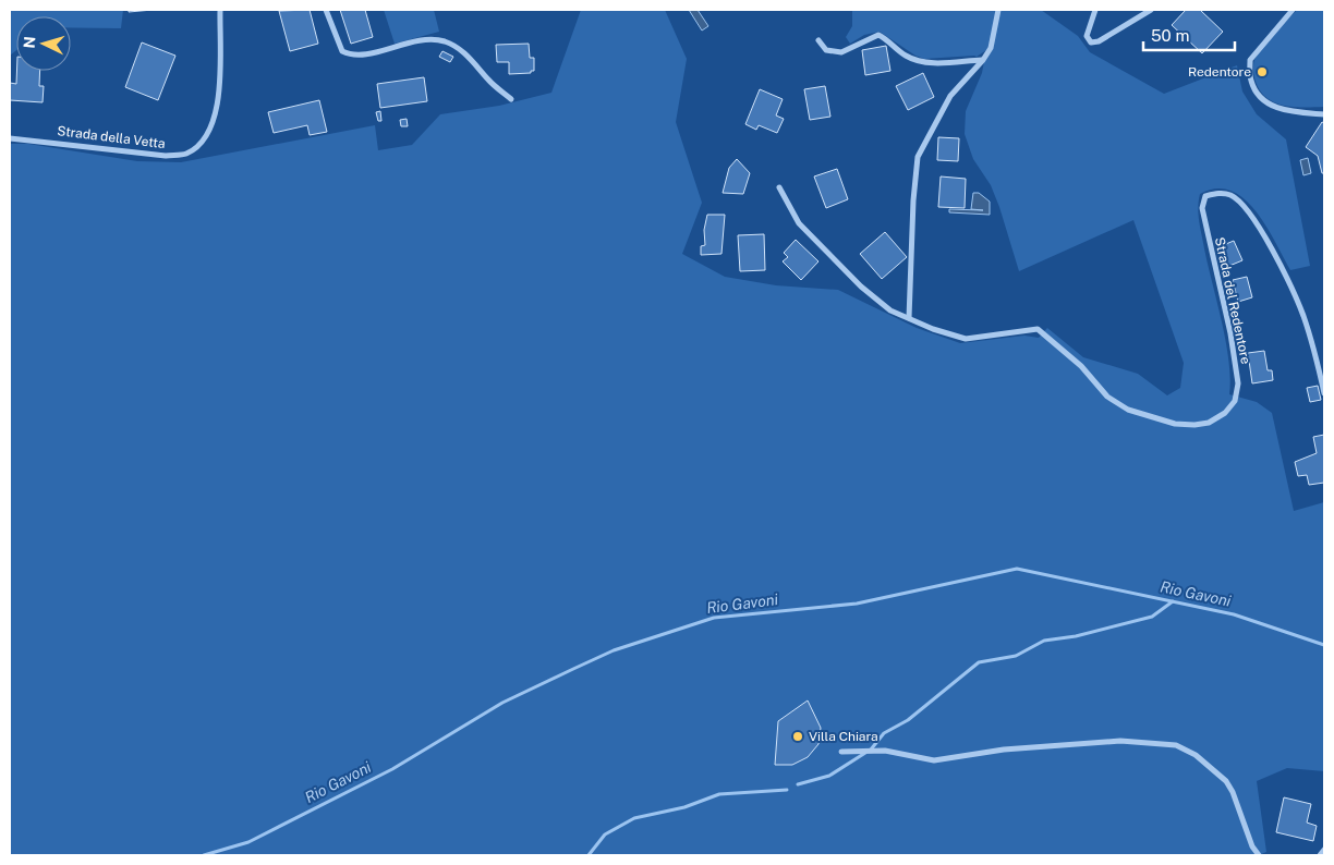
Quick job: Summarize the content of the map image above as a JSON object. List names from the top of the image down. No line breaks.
{"streets":{"street":["Strada della Vetta","Strada del Redentore"]},"water":["Rio Gavoni"],"places":["Redentore","Villa Chiara"],"scale_bar":"50 m","north":"left"}
